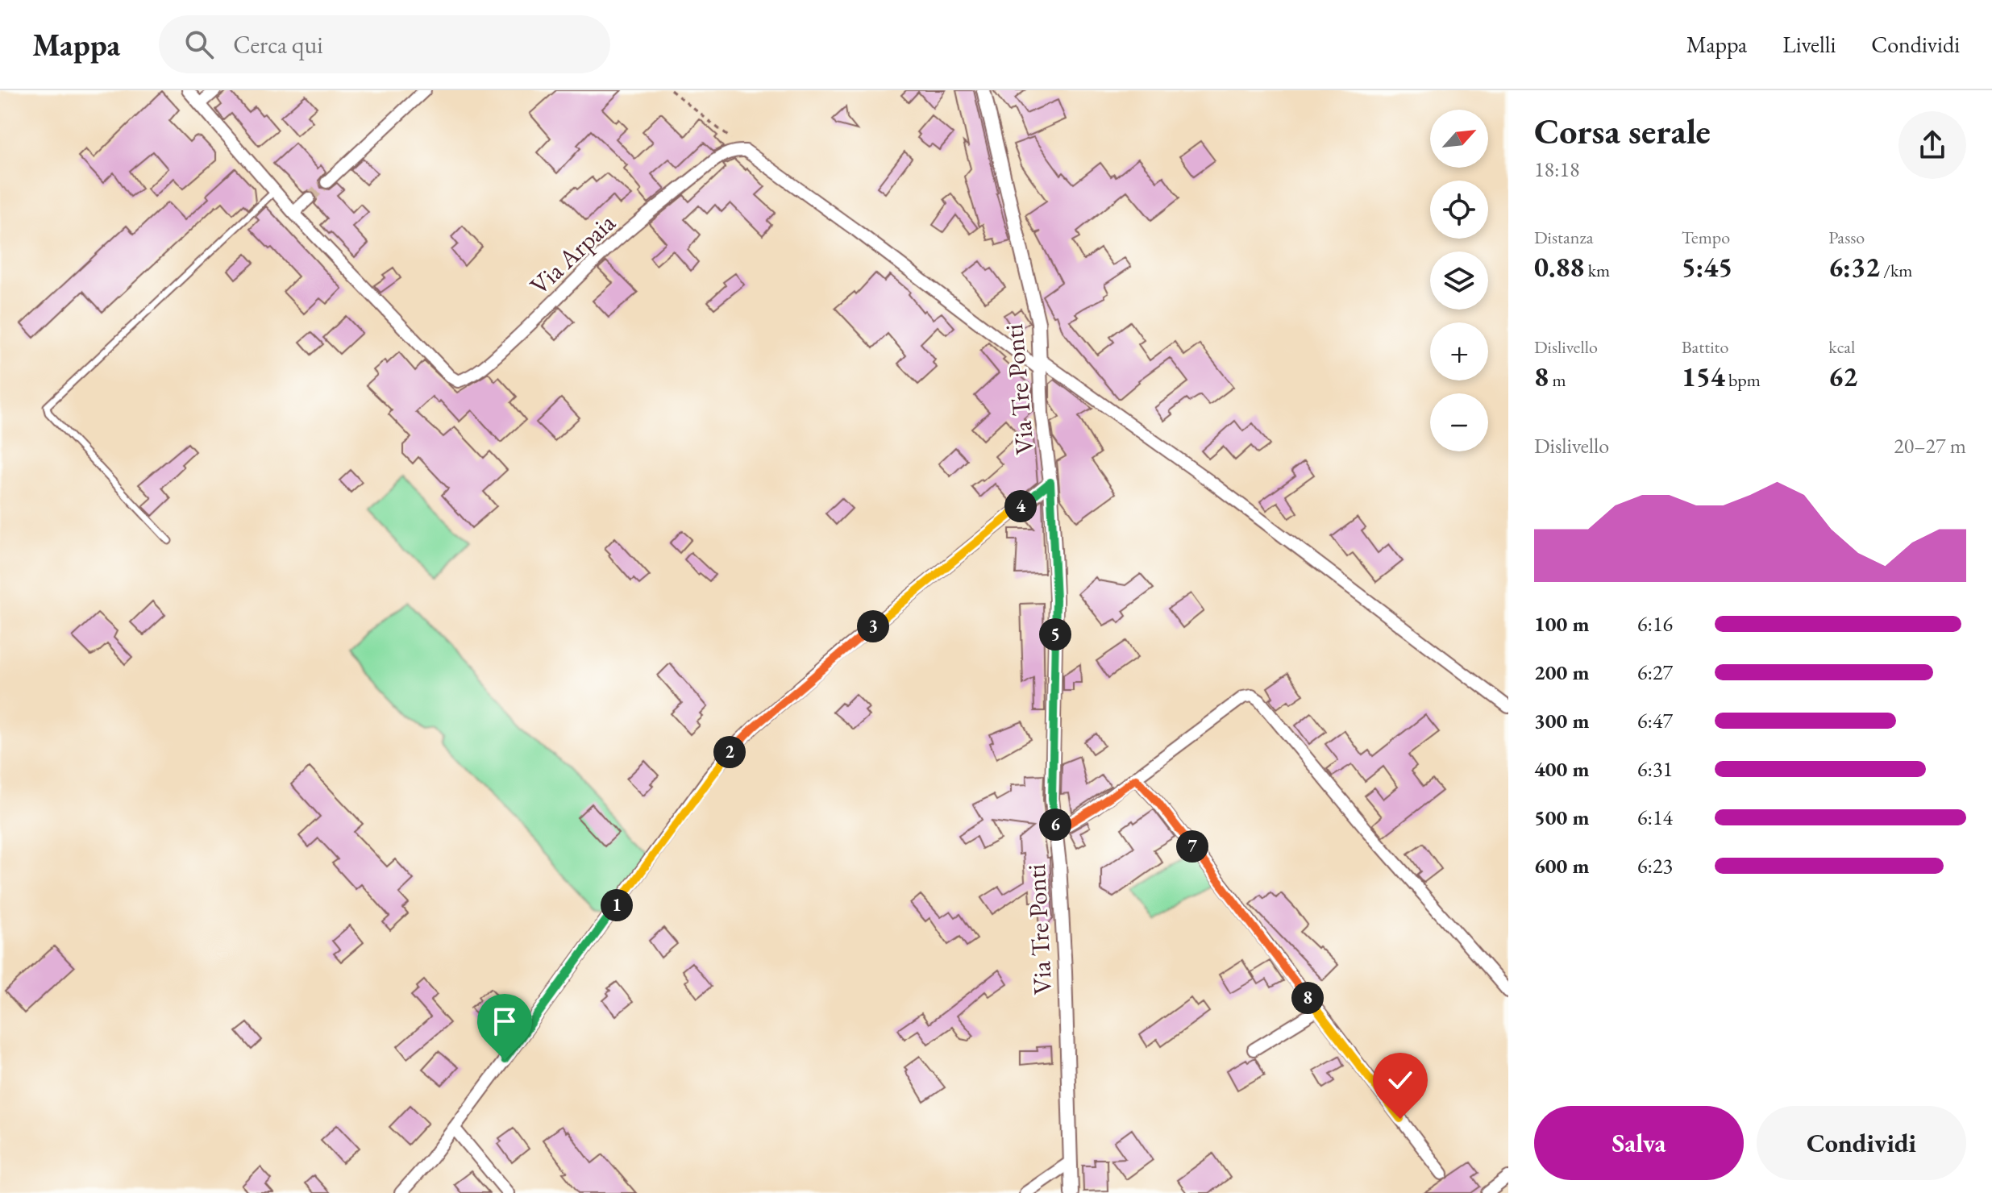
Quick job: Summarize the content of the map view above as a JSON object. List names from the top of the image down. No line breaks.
{"streets":{"street":["Via Arpaia","Via Tre Ponti"]},"north":"top right","page":{"header":"Mappa","search":"Cerca qui","nav":["Mappa","Livelli","Condividi"],"heading":["Corsa serale","18:18"],"map_buttons":["+","−"],"stats":[["Distanza","0.88 km"],["Tempo","5:45"],["Passo","6:32 /km"],["Dislivello","8 m"],["Battito","154 bpm"],["kcal","62"]],"chart":["Dislivello","20–27 m"],"pins":["4","3","5","2","6","7","1","8"],"list":[{"name":"100 m","note":"6:16"},{"name":"200 m","note":"6:27"},{"name":"300 m","note":"6:47"},{"name":"400 m","note":"6:31"},{"name":"500 m","note":"6:14"},{"name":"600 m","note":"6:23"}],"buttons":["Salva","Condividi"]}}
